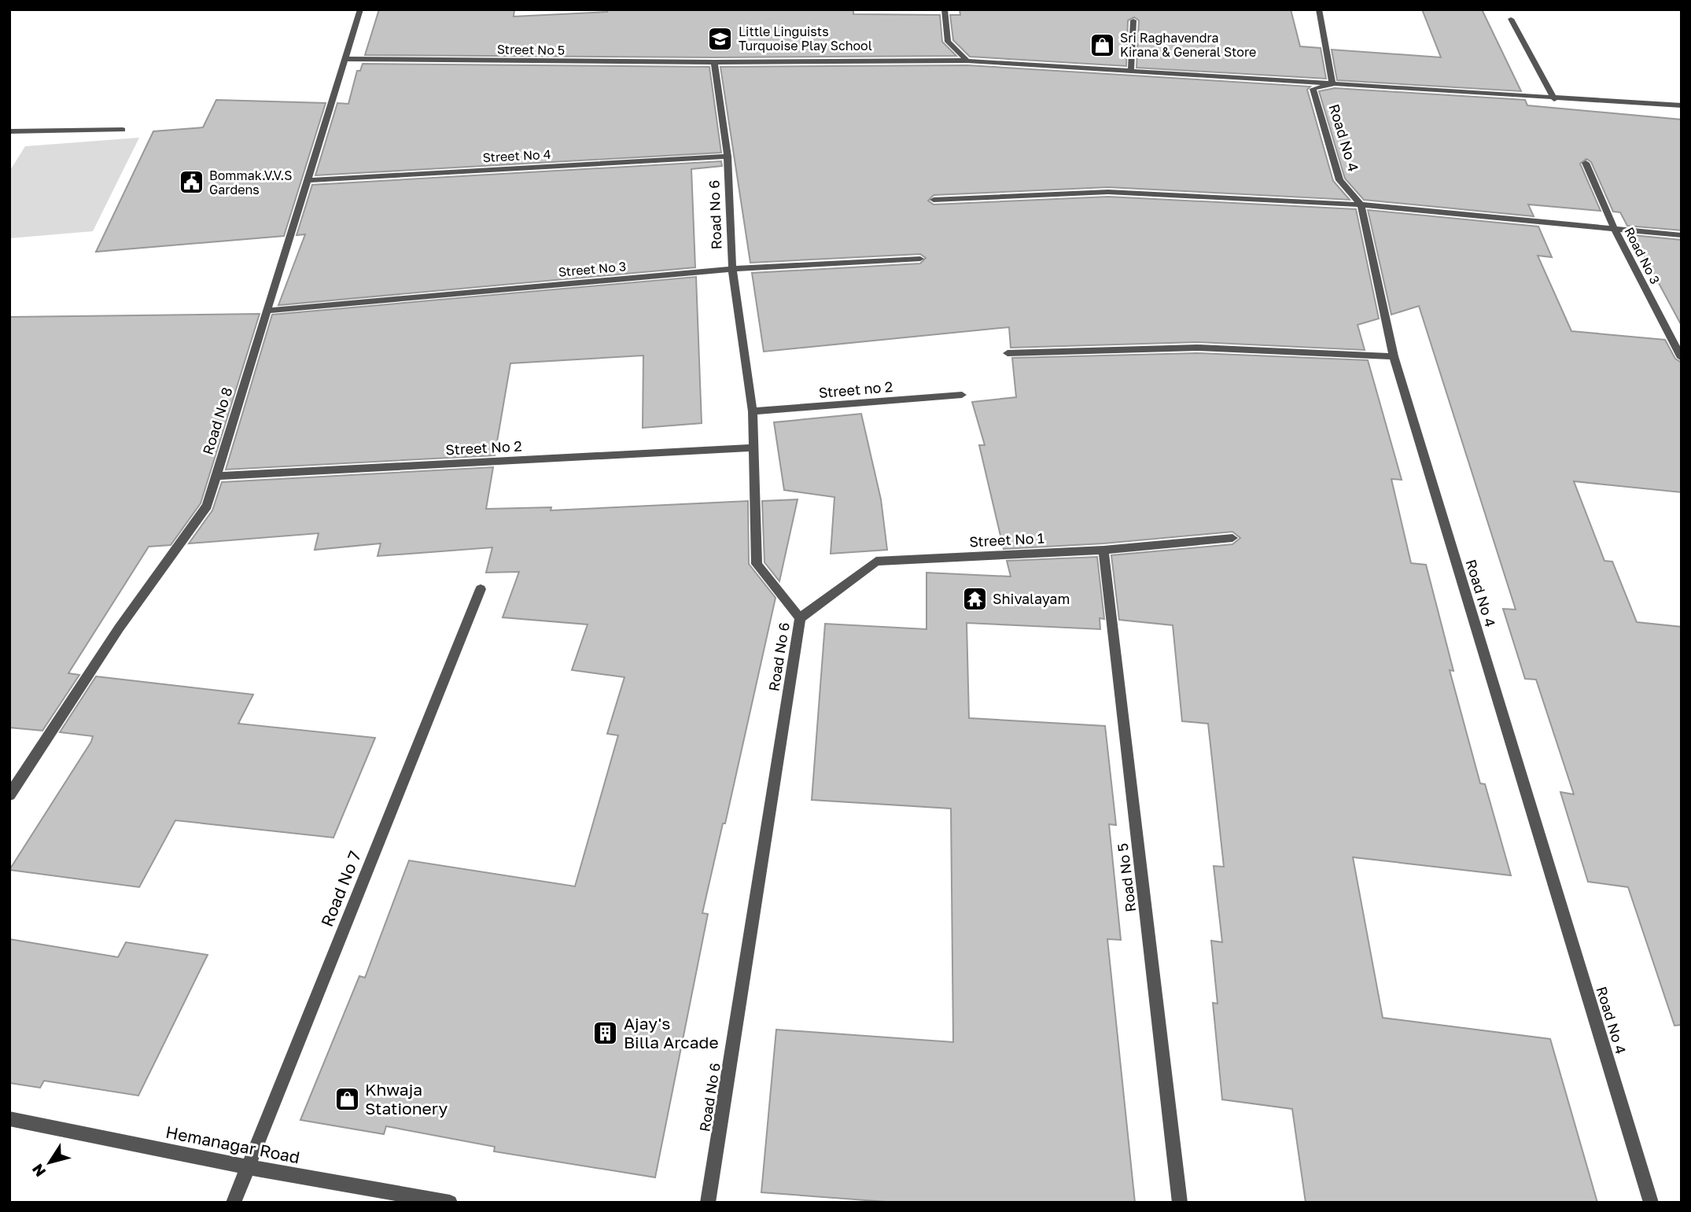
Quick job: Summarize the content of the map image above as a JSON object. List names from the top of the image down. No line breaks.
{"streets":{"street":["Street No 5","Road No 4","Street No 4","Road No 6","Road No 3","Street No 3","Street no 2","Road No 8","Street No 2","Street No 1","Road No 5","Road No 7","Hemanagar Road"]},"crossings":[["Street No 5","Road No 4"],["Street No 5","Road No 6"],["Street No 5","Road No 8"],["Street No 4","Road No 6"],["Street No 4","Road No 8"],["Road No 6","Street No 3"],["Road No 6","Street no 2"],["Road No 6","Street No 2"],["Road No 6","Street No 1"],["Street No 3","Road No 8"],["Road No 8","Street No 2"],["Street No 1","Road No 5"],["Road No 7","Hemanagar Road"]],"places":{"school or university":["Little Linguists Turquoise Play School"],"shop":["Sri Raghavendra Kirana & General Store","Khwaja Stationery"],"public building":["Bommak.V.V.S Gardens"],"temple":["Shivalayam"],"building":["Ajay's Billa Arcade"]},"north":"bottom left"}
